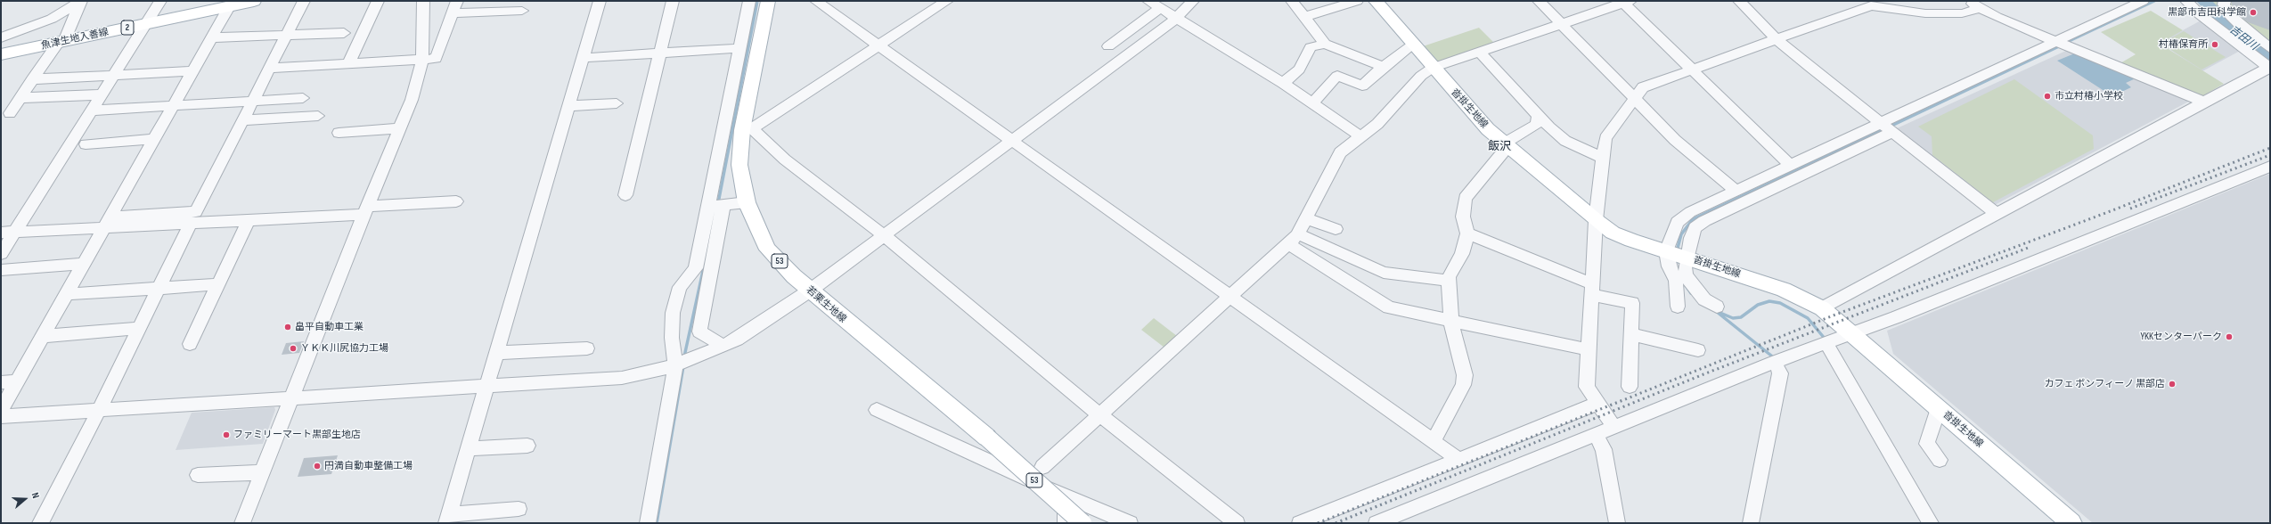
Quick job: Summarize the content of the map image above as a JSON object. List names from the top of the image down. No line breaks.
{"streets":{"main road":["2","魚津生地入善線","沓掛生地線","53","若栗生地線"]},"districts":["飯沢"],"water":["吉田川"],"places":["黒部市吉田科学館","村椿保育所","市立村椿小学校","畠平自動車工業","YKKセンターパーク","ＹＫＫ川尻協力工場","カフェ ボンフィーノ 黒部店","ファミリーマート黒部生地店","円満自動車整備工場"],"north":"right"}
